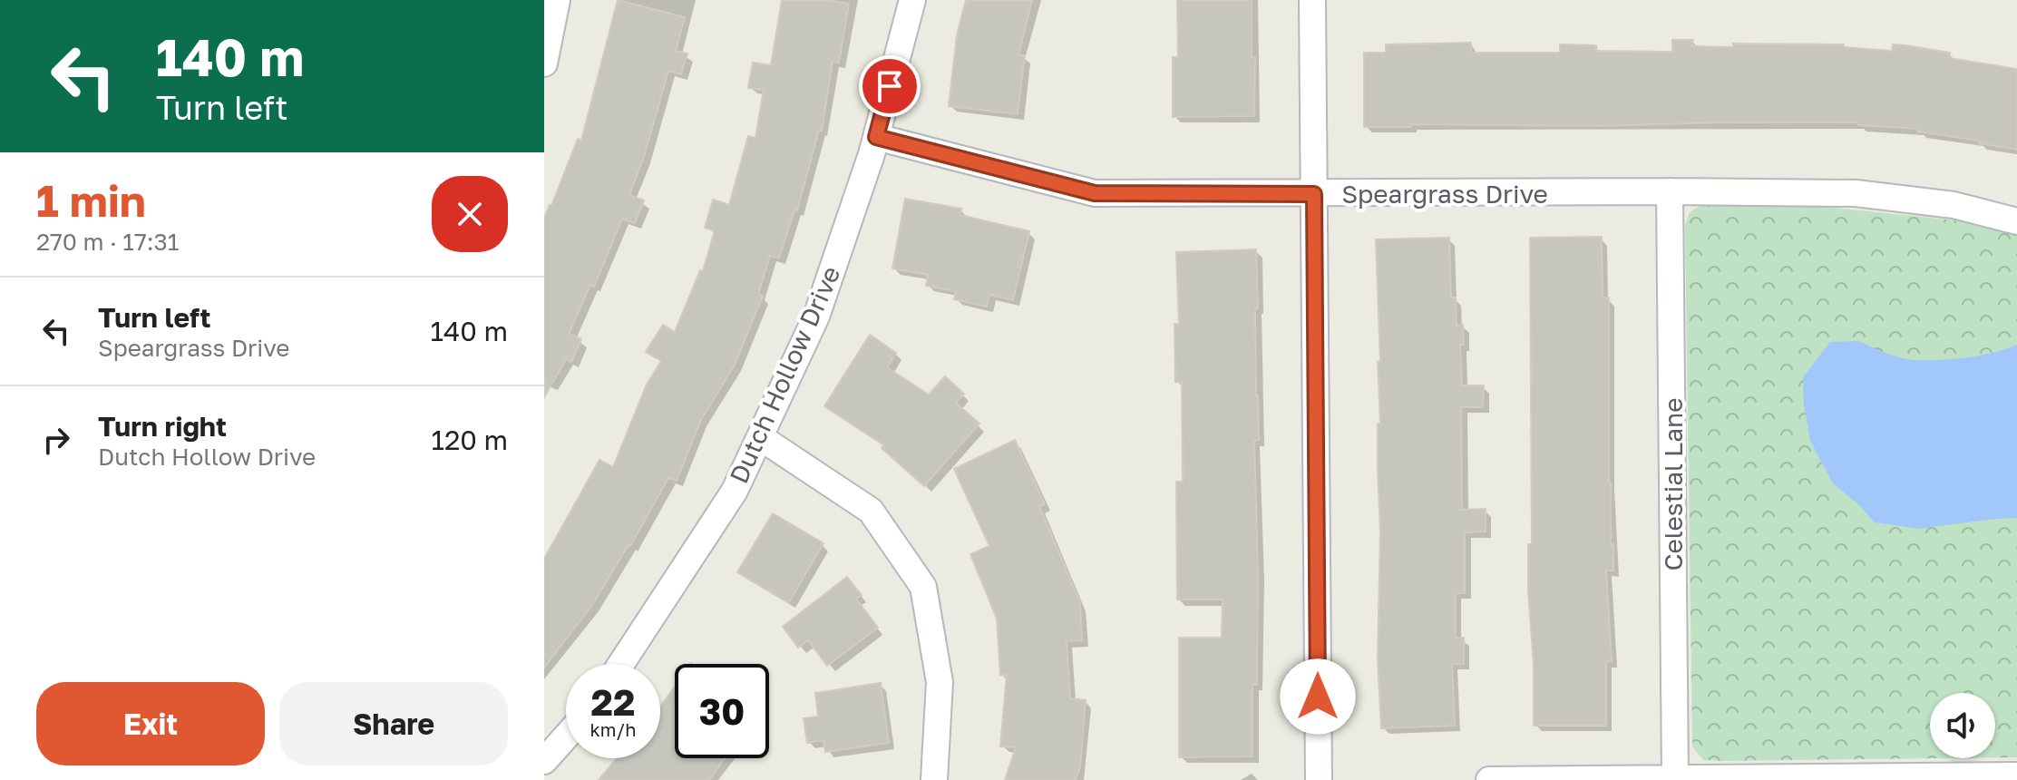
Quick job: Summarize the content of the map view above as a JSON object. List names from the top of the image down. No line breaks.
{"streets":{"street":["Speargrass Drive","Dutch Hollow Drive","Celestial Lane"]},"crossings":[["Speargrass Drive","Dutch Hollow Drive"],["Speargrass Drive","Celestial Lane"]],"page":{"turn":["140 m","Turn left"],"heading":["1 min","270 m · 17:31"],"list":[{"name":"Turn left","note":"Speargrass Drive","value":"140 m"},{"name":"Turn right","note":"Dutch Hollow Drive","value":"120 m"}],"speed":"22 km/h","limit":"30","buttons":["Exit","Share"]}}
